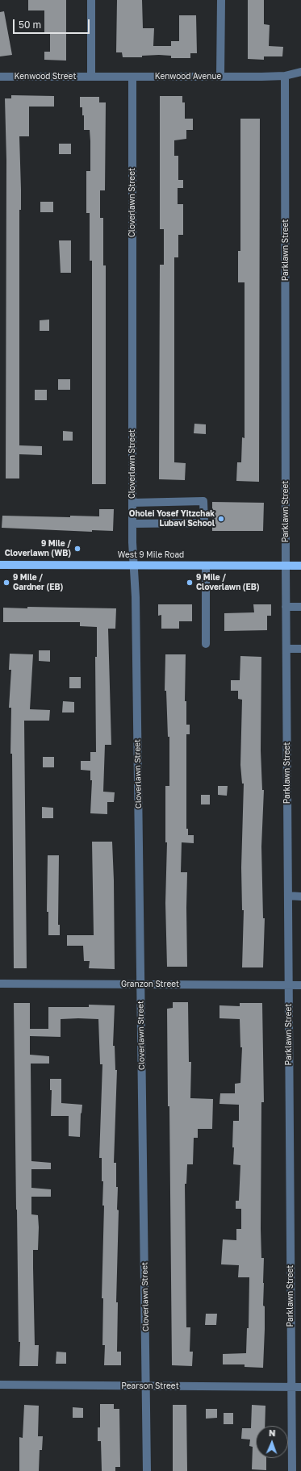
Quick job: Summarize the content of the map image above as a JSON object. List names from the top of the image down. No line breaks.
{"streets":{"main road":["West 9 Mile Road"],"street":["Kenwood Street","Kenwood Avenue","Cloverlawn Street","Parklawn Street","Granzon Street","Pearson Street"]},"crossings":[["Kenwood Street","Kenwood Avenue"],["Kenwood Avenue","Cloverlawn Street"],["Kenwood Avenue","Parklawn Street"],["Cloverlawn Street","West 9 Mile Road"],["Cloverlawn Street","Granzon Street"],["Cloverlawn Street","Pearson Street"],["Parklawn Street","West 9 Mile Road"],["Parklawn Street","Granzon Street"],["Parklawn Street","Pearson Street"]],"places":["Oholei Yosef Yitzchak Lubavi School","9 Mile / Cloverlawn (WB)","9 Mile / Gardner (EB)","9 Mile / Cloverlawn (EB)"],"scale_bar":"50 m","north":"top"}
